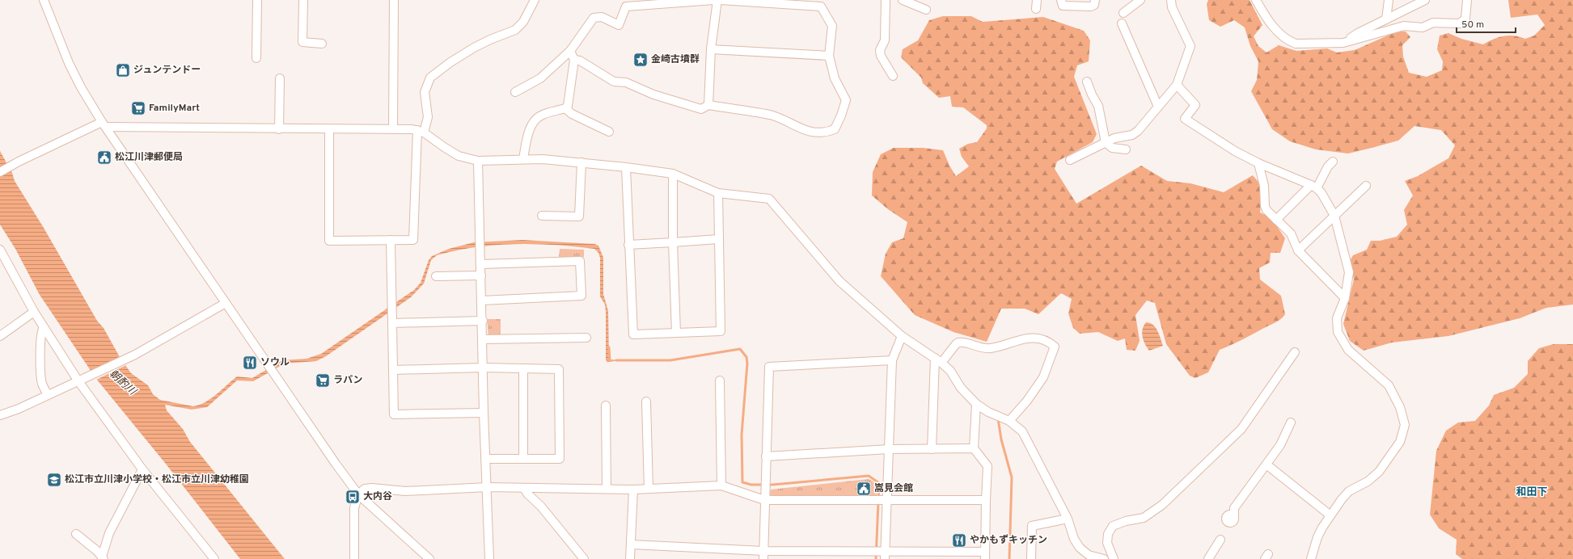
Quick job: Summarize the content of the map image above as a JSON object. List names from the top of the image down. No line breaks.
{"districts":["和田下"],"water":["朝酌川"],"places":{"place":["金崎古墳群"],"shop":["ジュンテンドー"],"supermarket":["FamilyMart","ラパン"],"public building":["松江川津郵便局","嵩見会館"],"restaurant":["ソウル","やかもずキッチン"],"school or university":["松江市立川津小学校・松江市立川津幼稚園"],"bus stop":["大内谷"]},"scale_bar":"50 m"}
